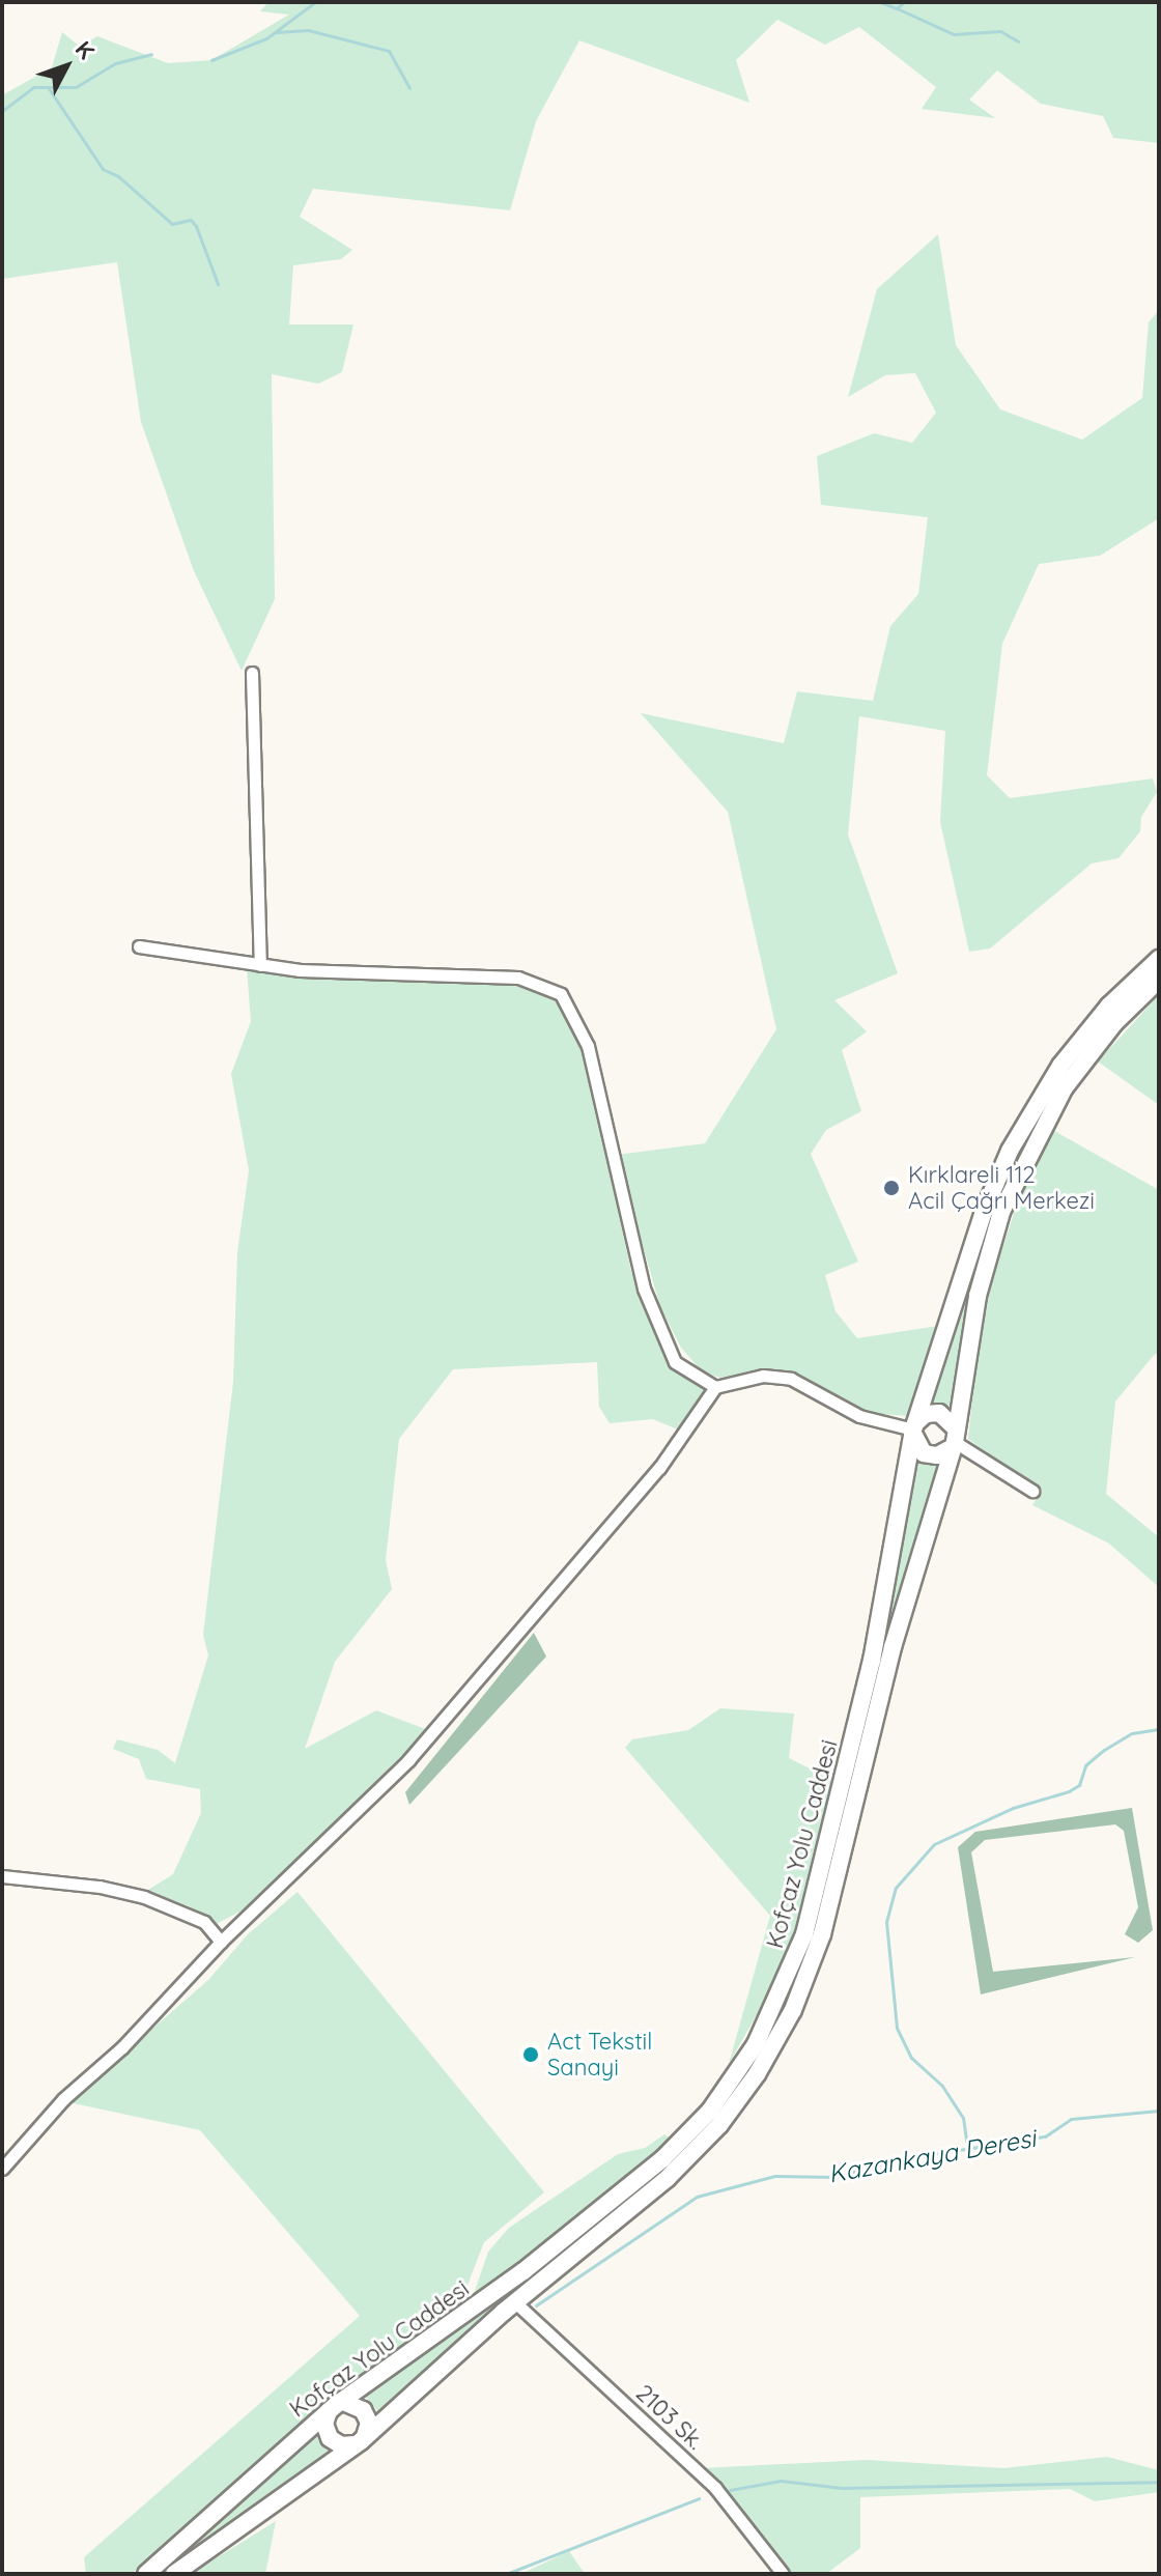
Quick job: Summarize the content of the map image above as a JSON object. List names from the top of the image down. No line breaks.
{"streets":{"main road":["Kofçaz Yolu Caddesi"],"street":["2103 Sk."]},"crossings":[["Kofçaz Yolu Caddesi","2103 Sk."]],"water":["Kazankaya Deresi"],"places":["Kırklareli 112 Acil Çağrı Merkezi","Act Tekstil Sanayi"],"north":"top right"}
